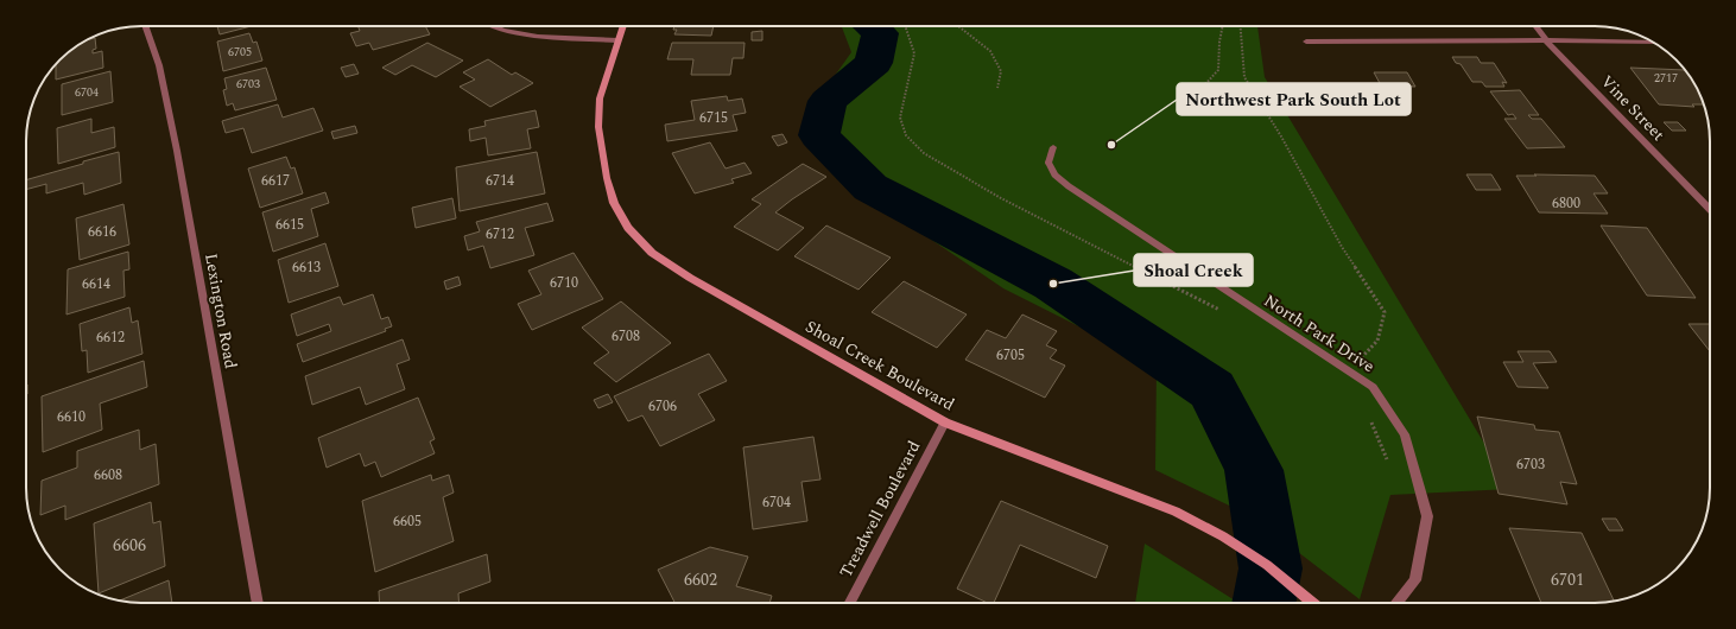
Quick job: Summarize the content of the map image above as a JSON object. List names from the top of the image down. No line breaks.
{"streets":{"street":["Vine Street","Lexington Road","North Park Drive","Shoal Creek Boulevard","Treadwell Boulevard"]},"crossings":[["Shoal Creek Boulevard","Treadwell Boulevard"]],"places":["Northwest Park South Lot","Shoal Creek"],"house_numbers":["6705","2717","6703","6704","6715","6617","6714","6800","6615","6616","6712","6613","6710","6614","6708","6612","6705","6706","6610","6703","6608","6704","6605","6606","6602","6701"]}
